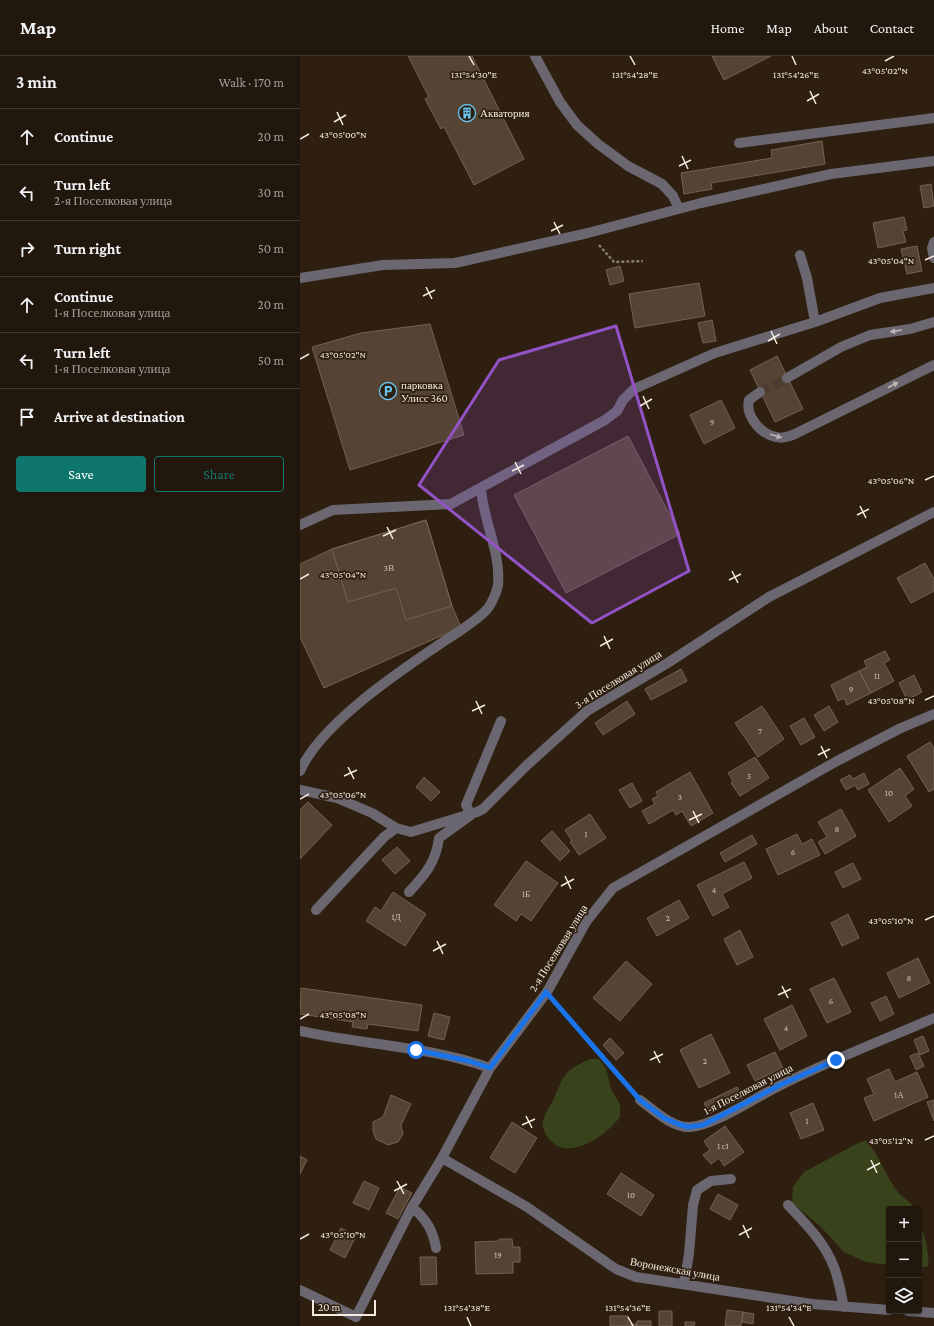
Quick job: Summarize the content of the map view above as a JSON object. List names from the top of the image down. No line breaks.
{"streets":{"street":["3-я Поселковая улица","2-я Поселковая улица","1-я Поселковая улица","Воронежская улица"]},"crossings":[["2-я Поселковая улица","Воронежская улица"]],"places":{"building":["Акватория"],"parking":["парковка Улисс 360"]},"house_numbers":["9","3В","11","9","7","5","10","3","8","1","6","4","1Б","1Д","2","8","6","4","2","1А","1","1 с1","10","19"],"scale_bar":"20 m","page":{"header":"Map","nav":["Home","Map","About","Contact"],"heading":["3 min","Walk · 170 m"],"list":[["Continue","20 m"],["Turn left","2-я Поселковая улица","30 m"],["Turn right","50 m"],["Continue","1-я Поселковая улица","20 m"],["Turn left","1-я Поселковая улица","50 m"],"Arrive at destination"],"buttons":["Save","Share"],"map_buttons":["+","−"],"scale":"20 m"},"coordinates":["43°05'02\"N","131°54'30\"E","131°54'28\"E","131°54'26\"E","43°05'00\"N","43°05'04\"N","43°05'06\"N","43°05'08\"N","43°05'10\"N","43°05'12\"N","131°54'38\"E","131°54'36\"E","131°54'34\"E"]}
